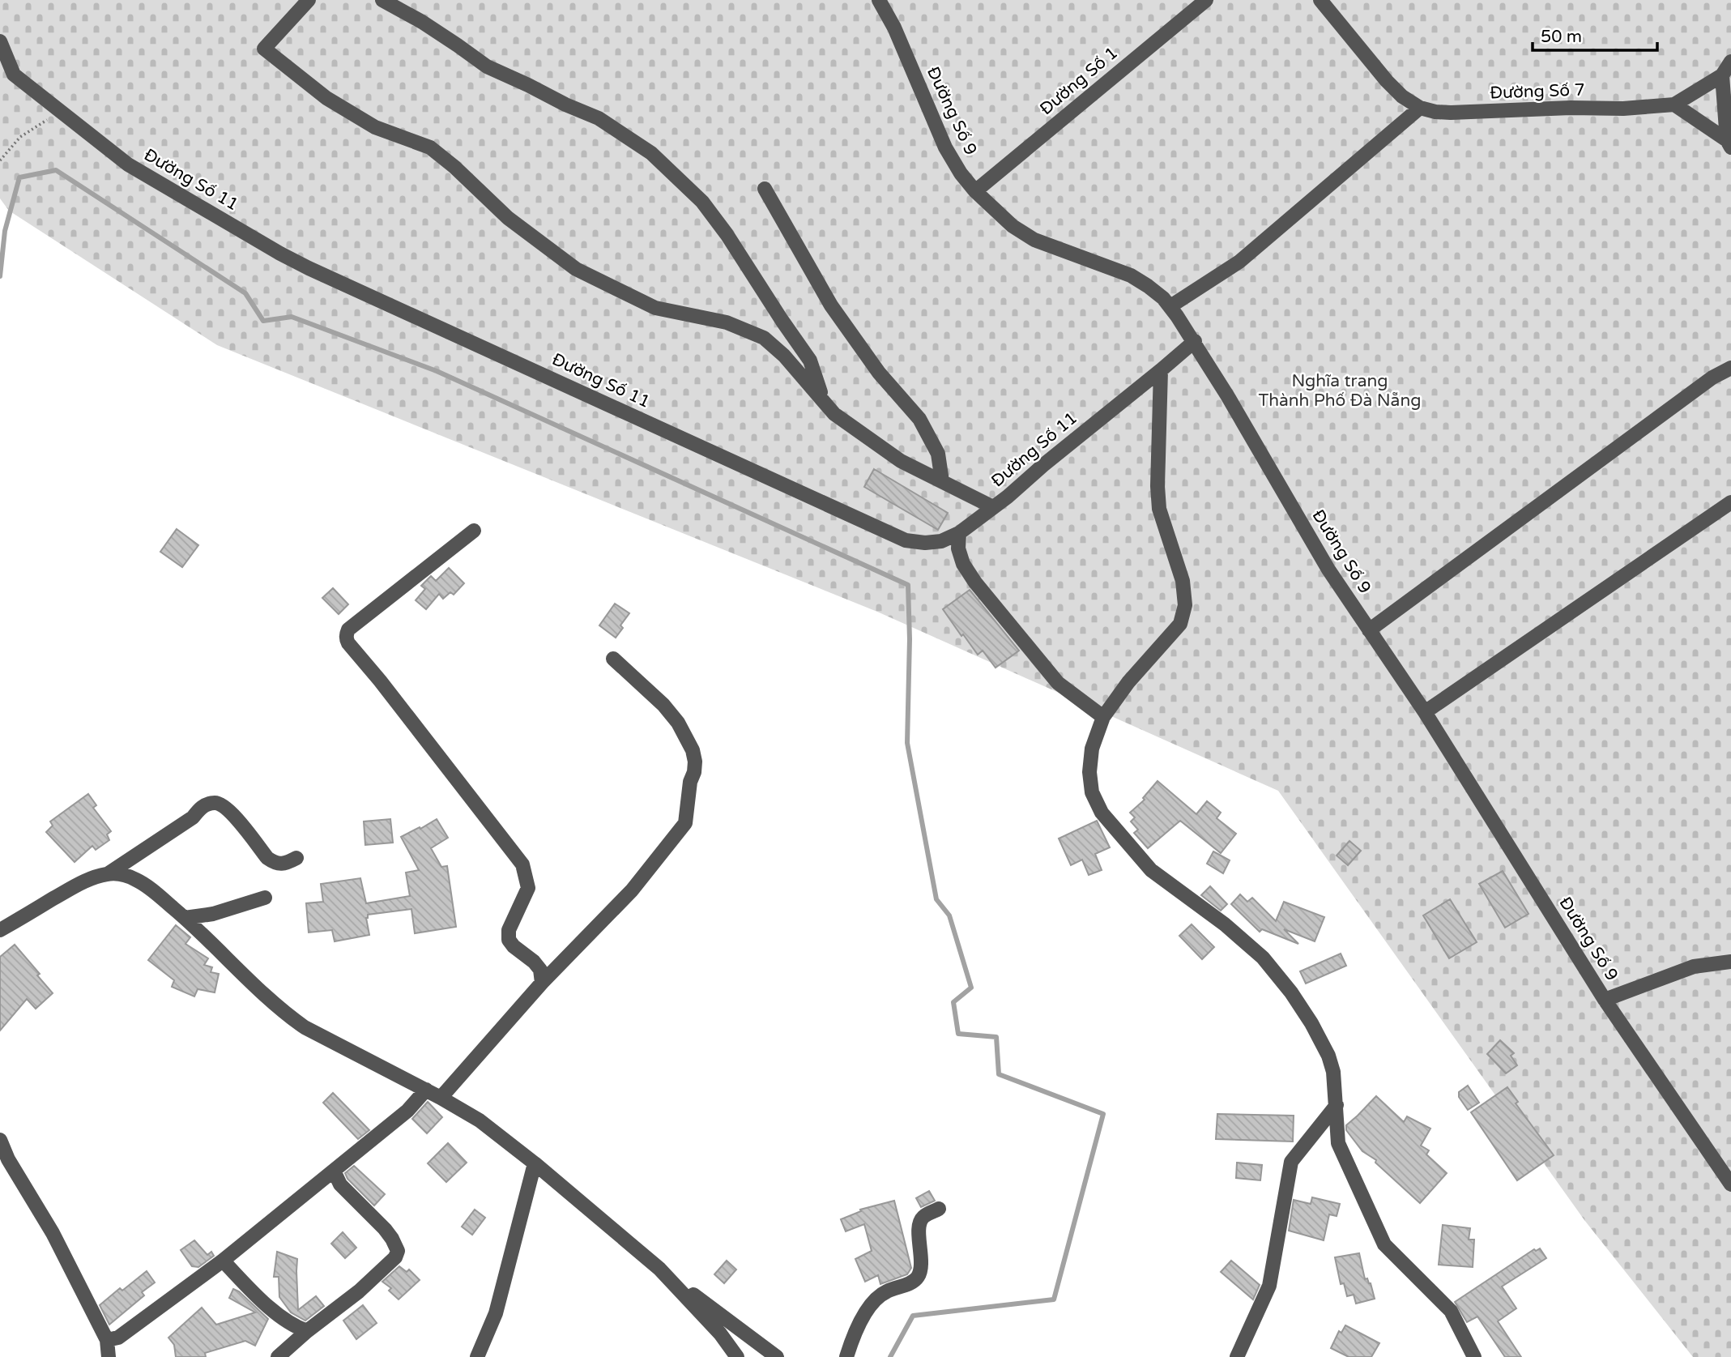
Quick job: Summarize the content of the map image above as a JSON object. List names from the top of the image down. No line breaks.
{"streets":{"street":["Đường Số 1","Đường Số 7","Đường Số 9","Đường Số 11"]},"crossings":[["Đường Số 1","Đường Số 9"],["Đường Số 9","Đường Số 11"]],"parks":["Nghĩa trang Thành Phố Đà Nẵng"],"scale_bar":"50 m"}
